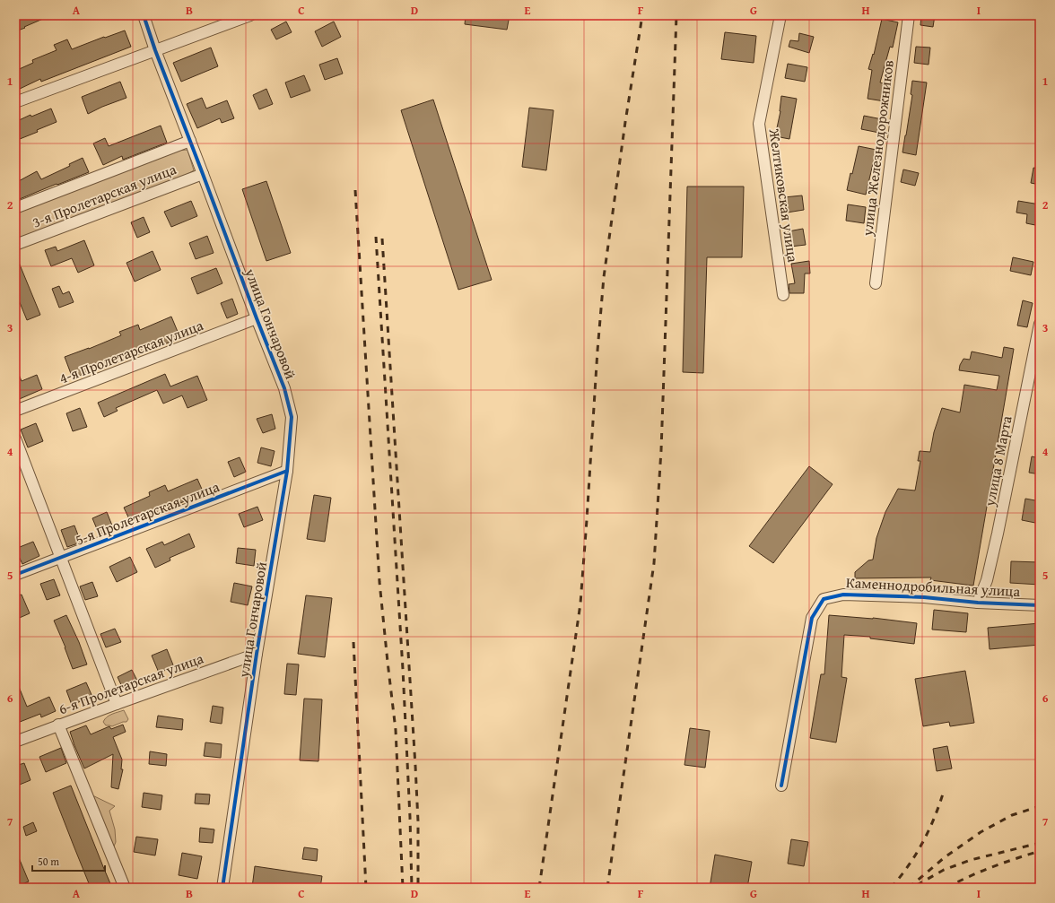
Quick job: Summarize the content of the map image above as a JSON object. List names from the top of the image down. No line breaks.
{"streets":{"street":["улица Железнодорожников","3-я Пролетарская улица","Желтиковская улица","улица Гончаровой","4-я Пролетарская улица","улица 8 Марта","5-я Пролетарская улица","Каменнодробильная улица","6-я Пролетарская улица"]},"crossings":[["3-я Пролетарская улица","улица Гончаровой"],["улица Гончаровой","4-я Пролетарская улица"],["улица Гончаровой","5-я Пролетарская улица"],["улица Гончаровой","6-я Пролетарская улица"],["улица 8 Марта","Каменнодробильная улица"]],"scale_bar":"50 m","grid":{"columns":["A","B","C","D","E","F","G","H","I"],"rows":["1","2","3","4","5","6","7"]}}
